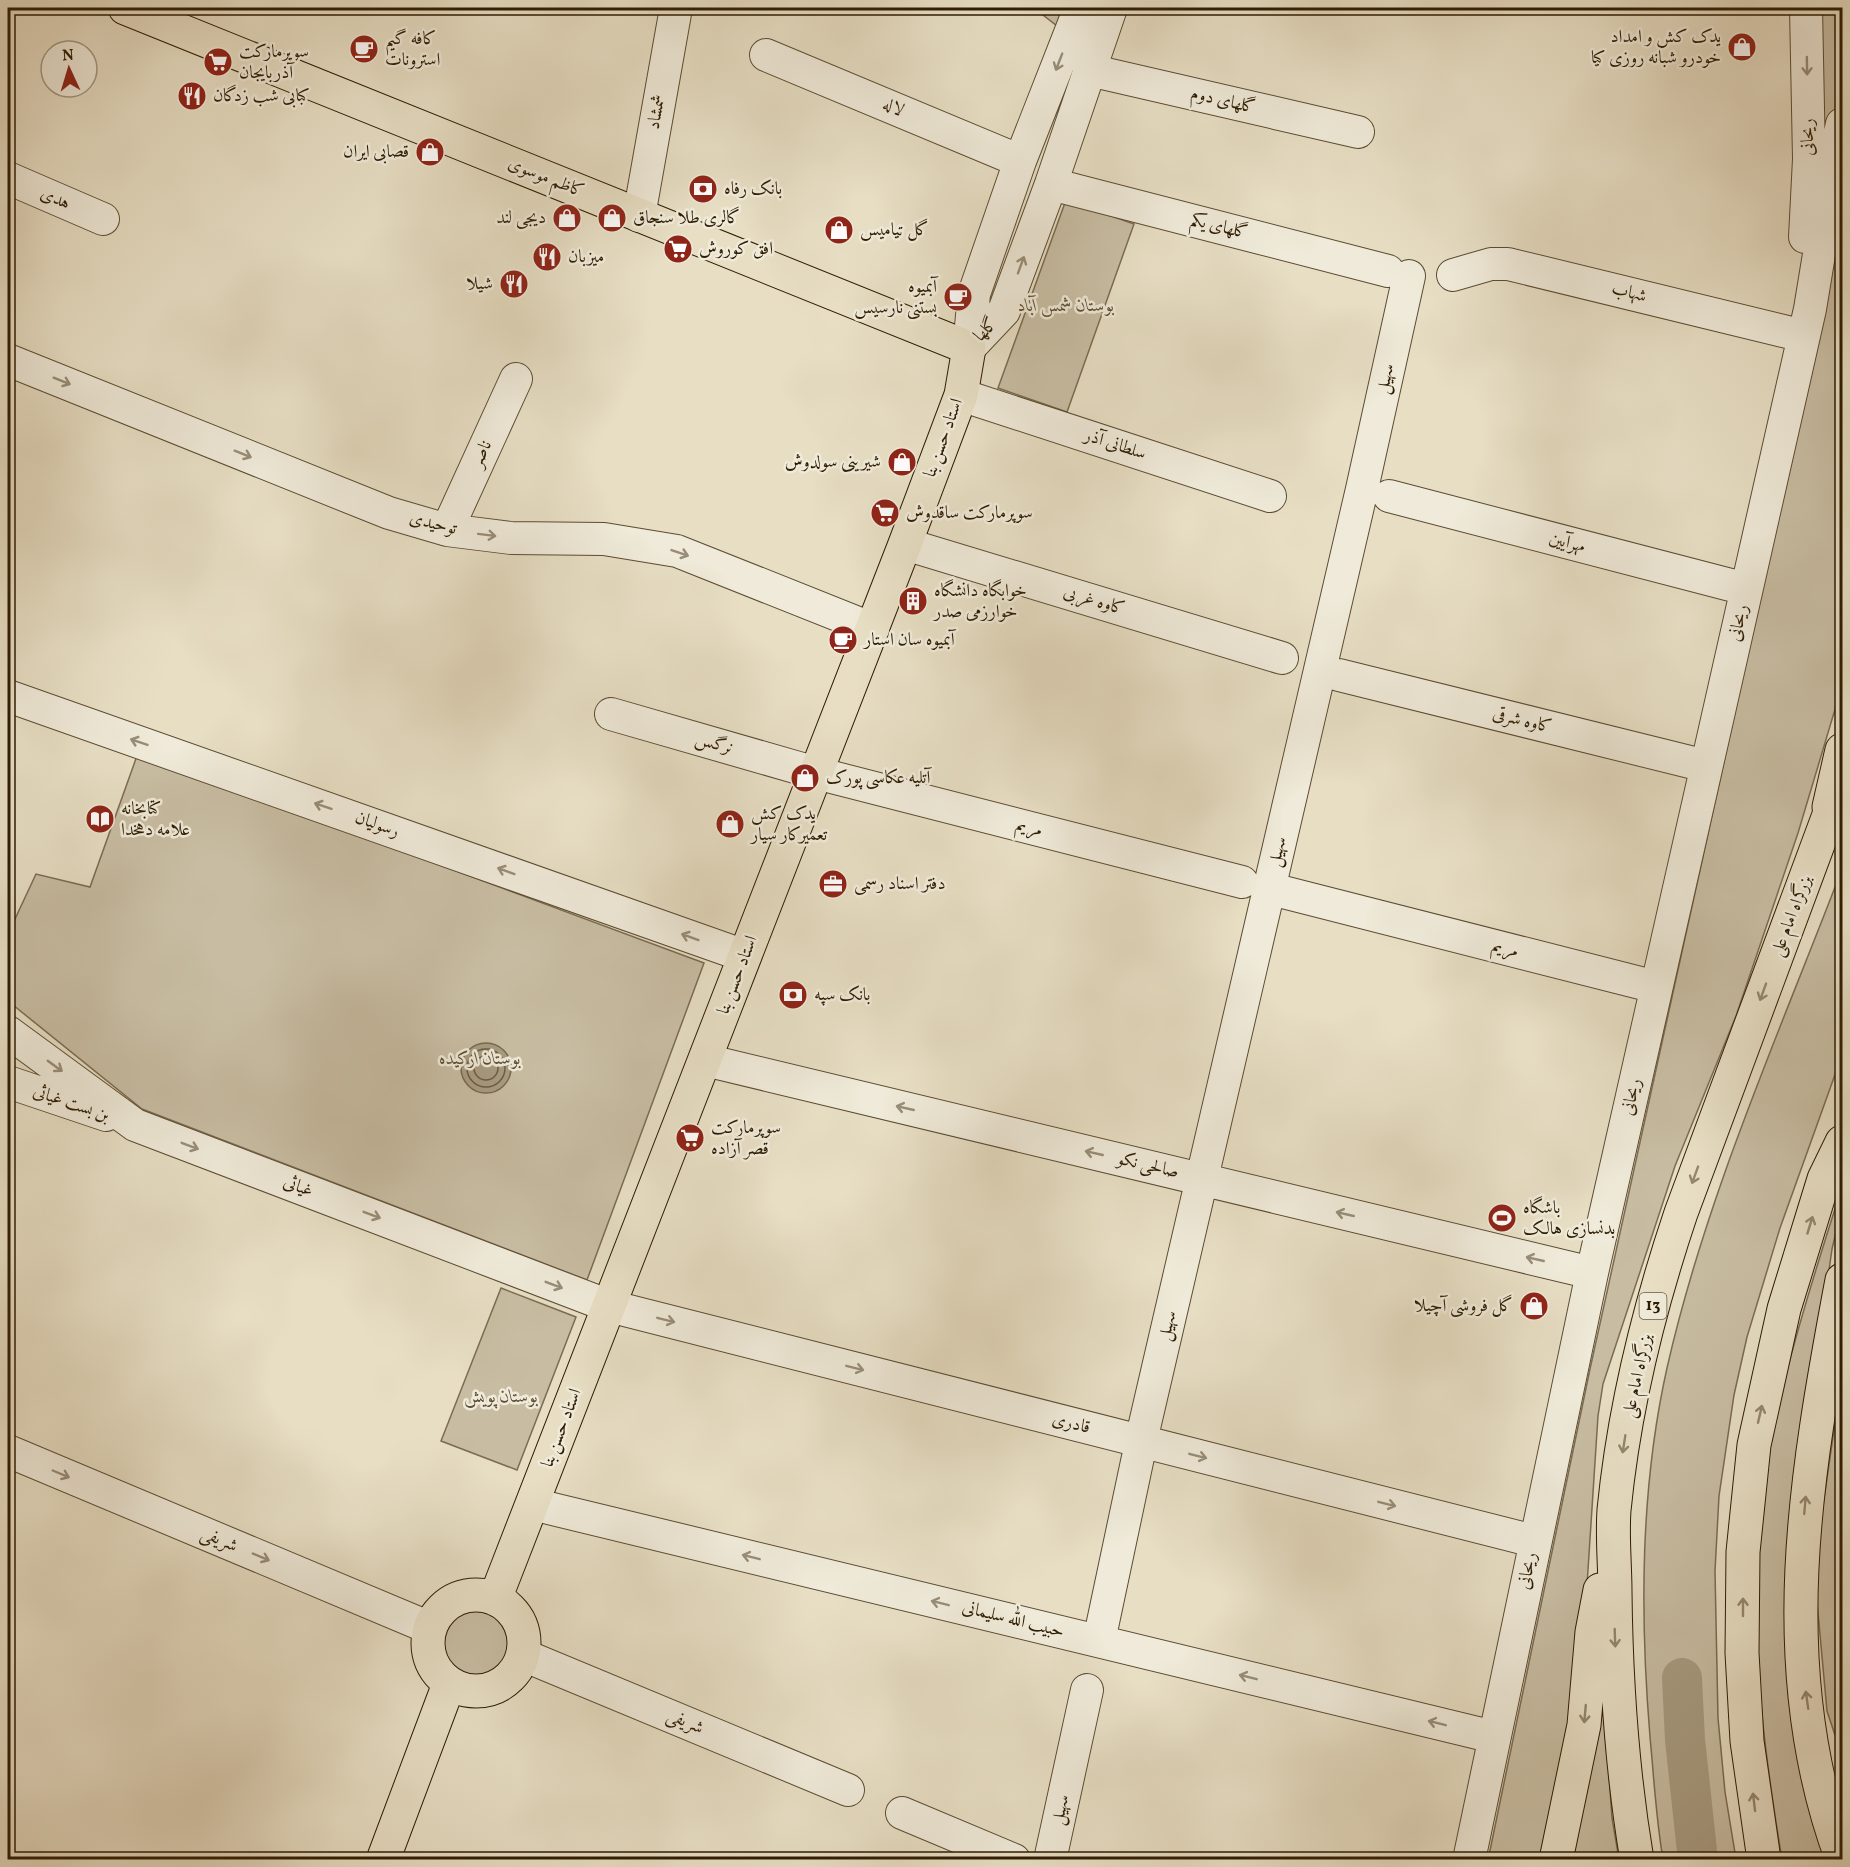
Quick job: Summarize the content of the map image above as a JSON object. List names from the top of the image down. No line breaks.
{"streets":{"main road":["کاظم موسوی","استاد حسن بنا","بزرگراه امام علی","13"],"street":["گلهای دوم","لاله","شمشاد","ریحانی","هدی","گلهای یکم","شهاب","گلها","سهیل","سلطانی آذر","ناصر","توحیدی","مهرآیین","کاوه غربی","کاوه شرقی","نرگس","رسولیان","مریم","بن بست غیاثی","صالحی نکو","غیاثی","قادری","شریفی","حبیب الله سلیمانی"]},"crossings":[["گلهای دوم","گلها"],["لاله","گلها"],["شمشاد","کاظم موسوی"],["ریحانی","شهاب"],["ریحانی","مهرآیین"],["ریحانی","کاوه شرقی"],["ریحانی","مریم"],["ریحانی","صالحی نکو"],["ریحانی","قادری"],["ریحانی","حبیب الله سلیمانی"],["کاظم موسوی","گلها"],["کاظم موسوی","استاد حسن بنا"],["گلهای یکم","گلها"],["گلهای یکم","سهیل"],["گلها","استاد حسن بنا"],["سهیل","صالحی نکو"],["سهیل","حبیب الله سلیمانی"],["استاد حسن بنا","سلطانی آذر"],["استاد حسن بنا","توحیدی"],["استاد حسن بنا","کاوه غربی"],["استاد حسن بنا","نرگس"],["استاد حسن بنا","رسولیان"],["استاد حسن بنا","مریم"],["استاد حسن بنا","صالحی نکو"],["استاد حسن بنا","غیاثی"],["استاد حسن بنا","قادری"],["استاد حسن بنا","شریفی"],["استاد حسن بنا","حبیب الله سلیمانی"],["ناصر","توحیدی"],["نرگس","مریم"],["بن بست غیاثی","غیاثی"],["غیاثی","قادری"]],"one_way":["توحیدی","رسولیان","صالحی نکو","غیاثی","قادری","شریفی","حبیب الله سلیمانی"],"parks":["بوستان شمس آباد","بوستان ارکیده","بوستان پویش"],"places":{"shop":["یدک کش و امداد خودرو شبانه روزی کیا","قصابی ایران","دیجی لند","گالری طلا سنجاق","گل تیامیس","شیرینی سولدوش","آتلیه عکاسی پورک","یدک کش تعمیرکار سیار","گل فروشی آچیلا"],"cafe":["کافه گیم استرونات","آبمیوه بستنی نارسیس","آبمیوه سان استار"],"supermarket":["سوپرمارکت آذربایجان","افق کوروش","سوپرمارکت ساقدوش","سوپرمارکت قصر آزاده"],"restaurant":["کبابی شب زدگان","میزبان","شیلا"],"bank":["بانک رفاه","بانک سپه"],"building":["خوابگاه دانشگاه خوارزمی صدر"],"library":["کتابخانه علامه دهخدا"],"office":["دفتر اسناد رسمی"],"sports":["باشگاه بدنسازی هالک"]},"north":"top"}
